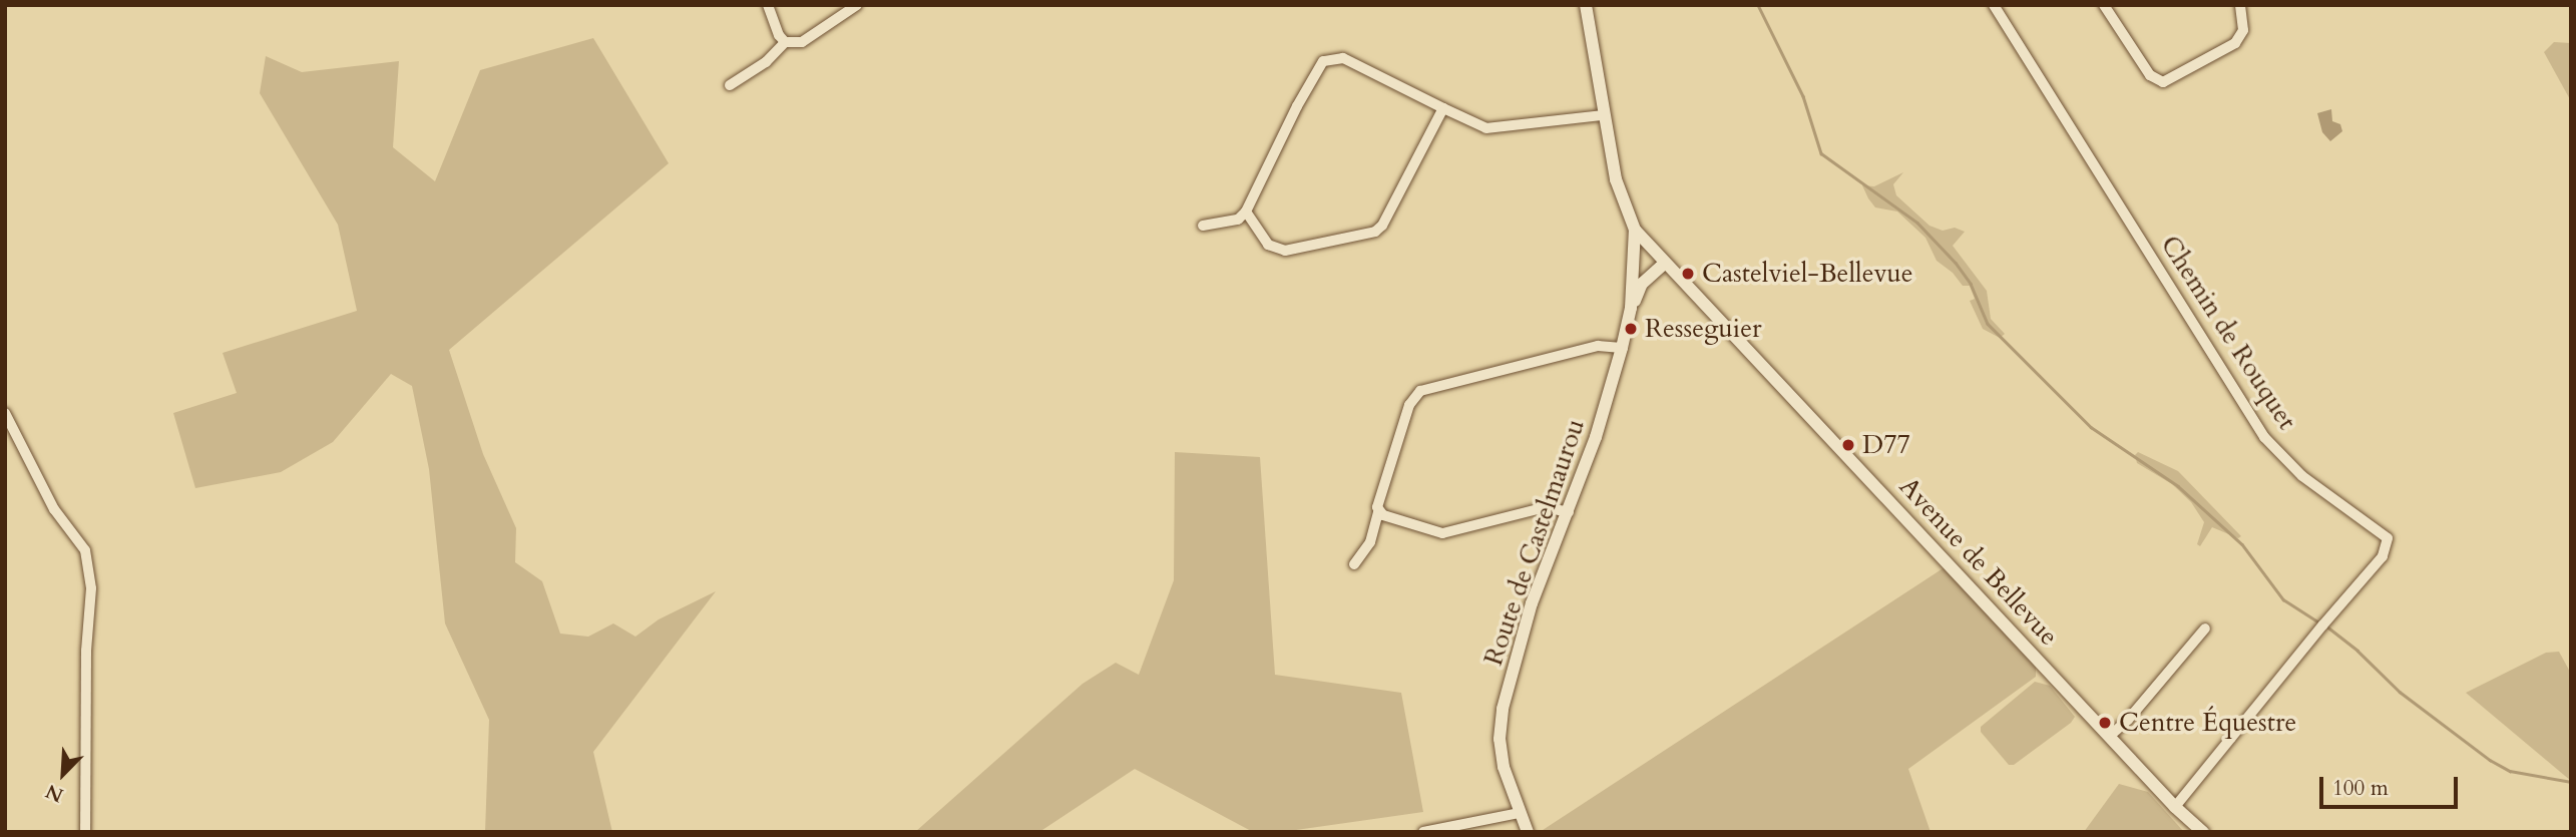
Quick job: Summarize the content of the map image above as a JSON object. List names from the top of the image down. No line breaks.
{"streets":{"street":["Chemin de Rouquet","Route de Castelmaurou","Avenue de Bellevue"]},"crossings":[["Chemin de Rouquet","Avenue de Bellevue"],["Route de Castelmaurou","Avenue de Bellevue"]],"places":["Castelviel-Bellevue","Resseguier","D77","Centre Équestre"],"scale_bar":"100 m","north":"bottom left"}
